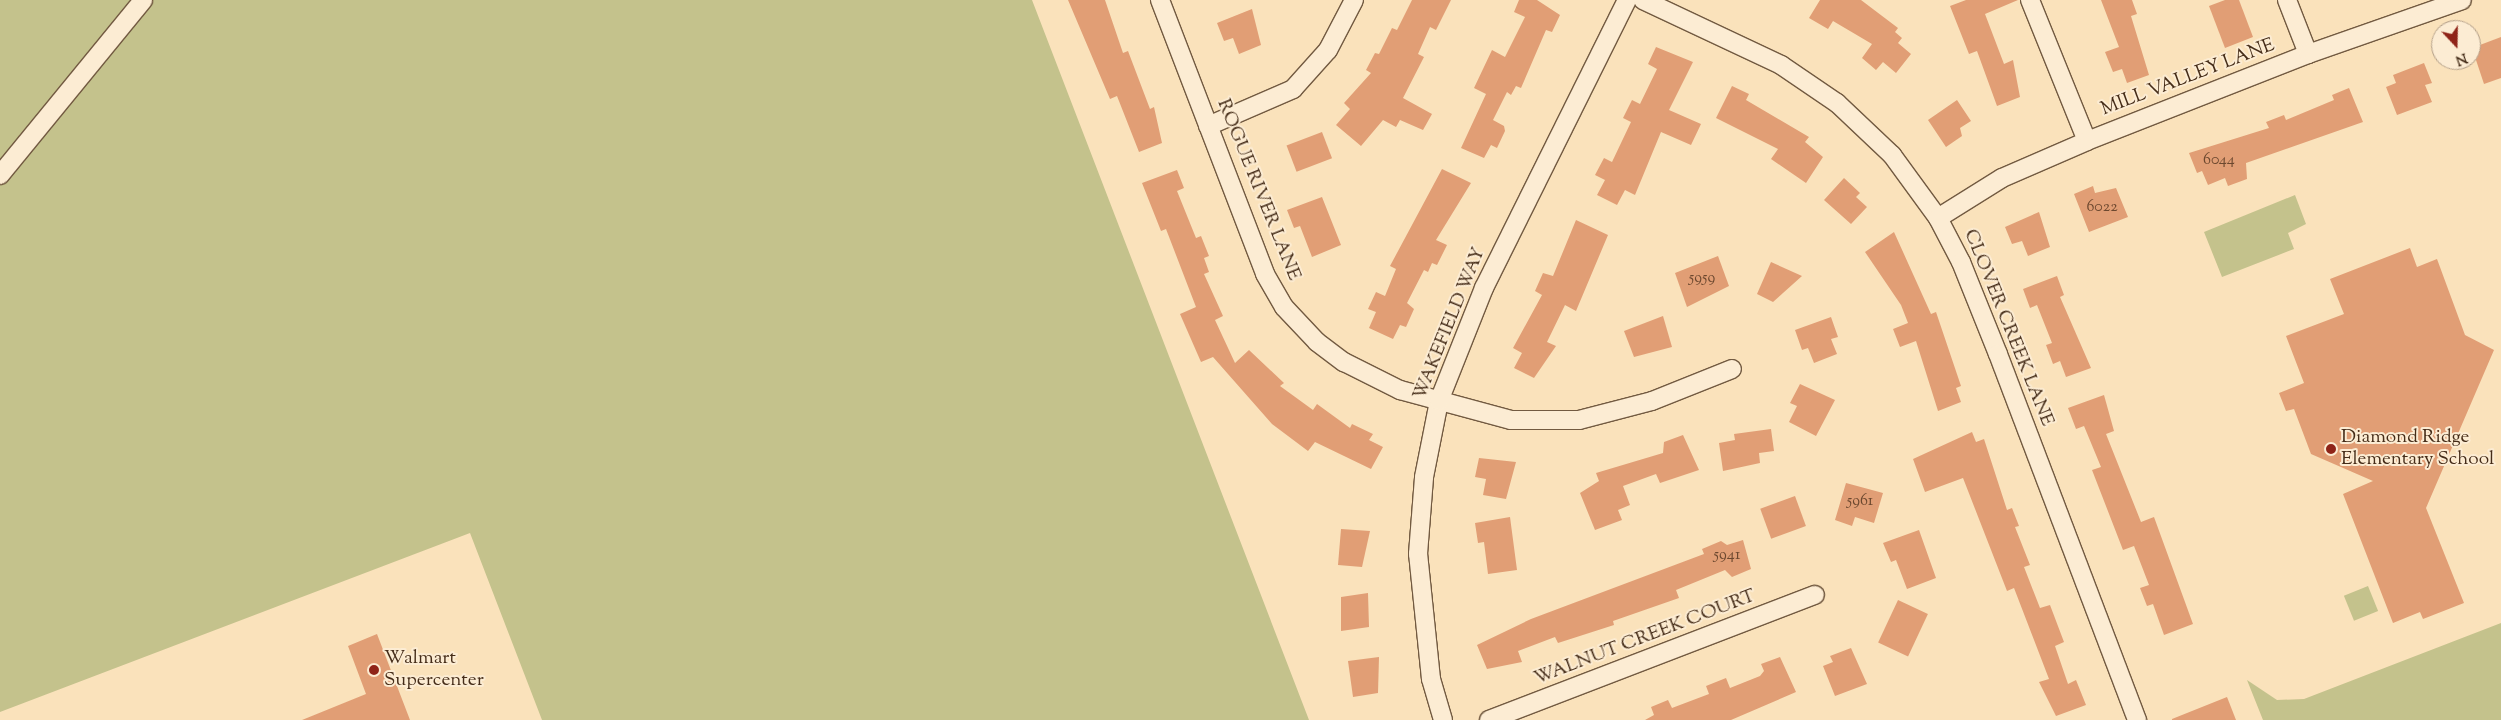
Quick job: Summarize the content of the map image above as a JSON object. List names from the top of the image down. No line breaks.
{"streets":{"street":["MILL VALLEY LANE","ROGUE RIVER LANE","WAKEFIELD WAY","CLOVER CREEK LANE","WALNUT CREEK COURT"]},"crossings":[["MILL VALLEY LANE","CLOVER CREEK LANE"],["ROGUE RIVER LANE","WAKEFIELD WAY"]],"places":["Diamond Ridge Elementary School","Walmart Supercenter"],"house_numbers":["6044","6022","5959","5961","5941"],"north":"bottom"}
